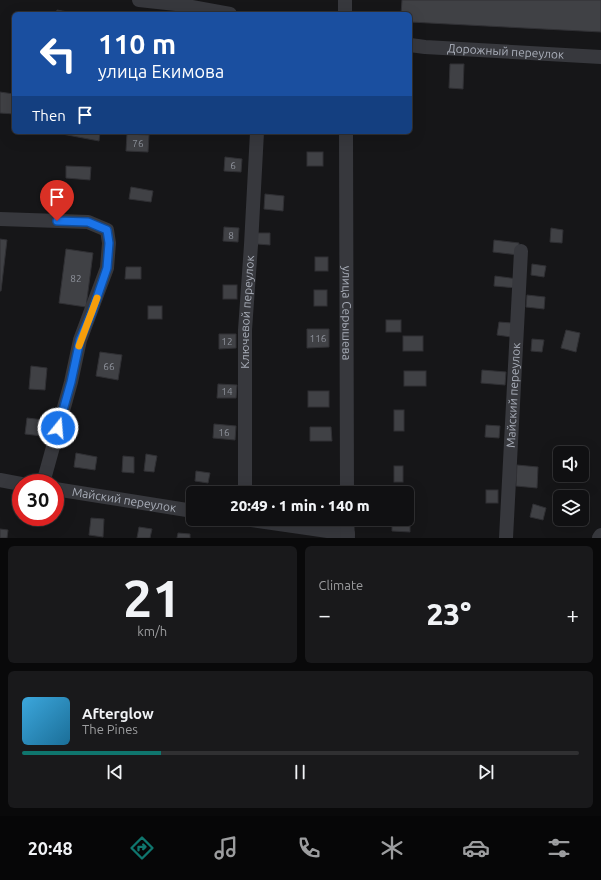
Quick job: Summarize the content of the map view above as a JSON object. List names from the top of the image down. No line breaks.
{"streets":{"street":["Дорожный переулок","Ключевой переулок","улица Серышева","Майский переулок"]},"house_numbers":["76","6","8","82","116","12","66","14","16"],"page":{"turn":["110 m","улица Екимова"],"then":"Then","limit":"30","trip":"20:49 · 1 min · 140 m","tile":[["21","km/h"],"Climate"],"heat":["−","23°","+"],"song":["Afterglow","The Pines"],"tabs":"20:48"}}
